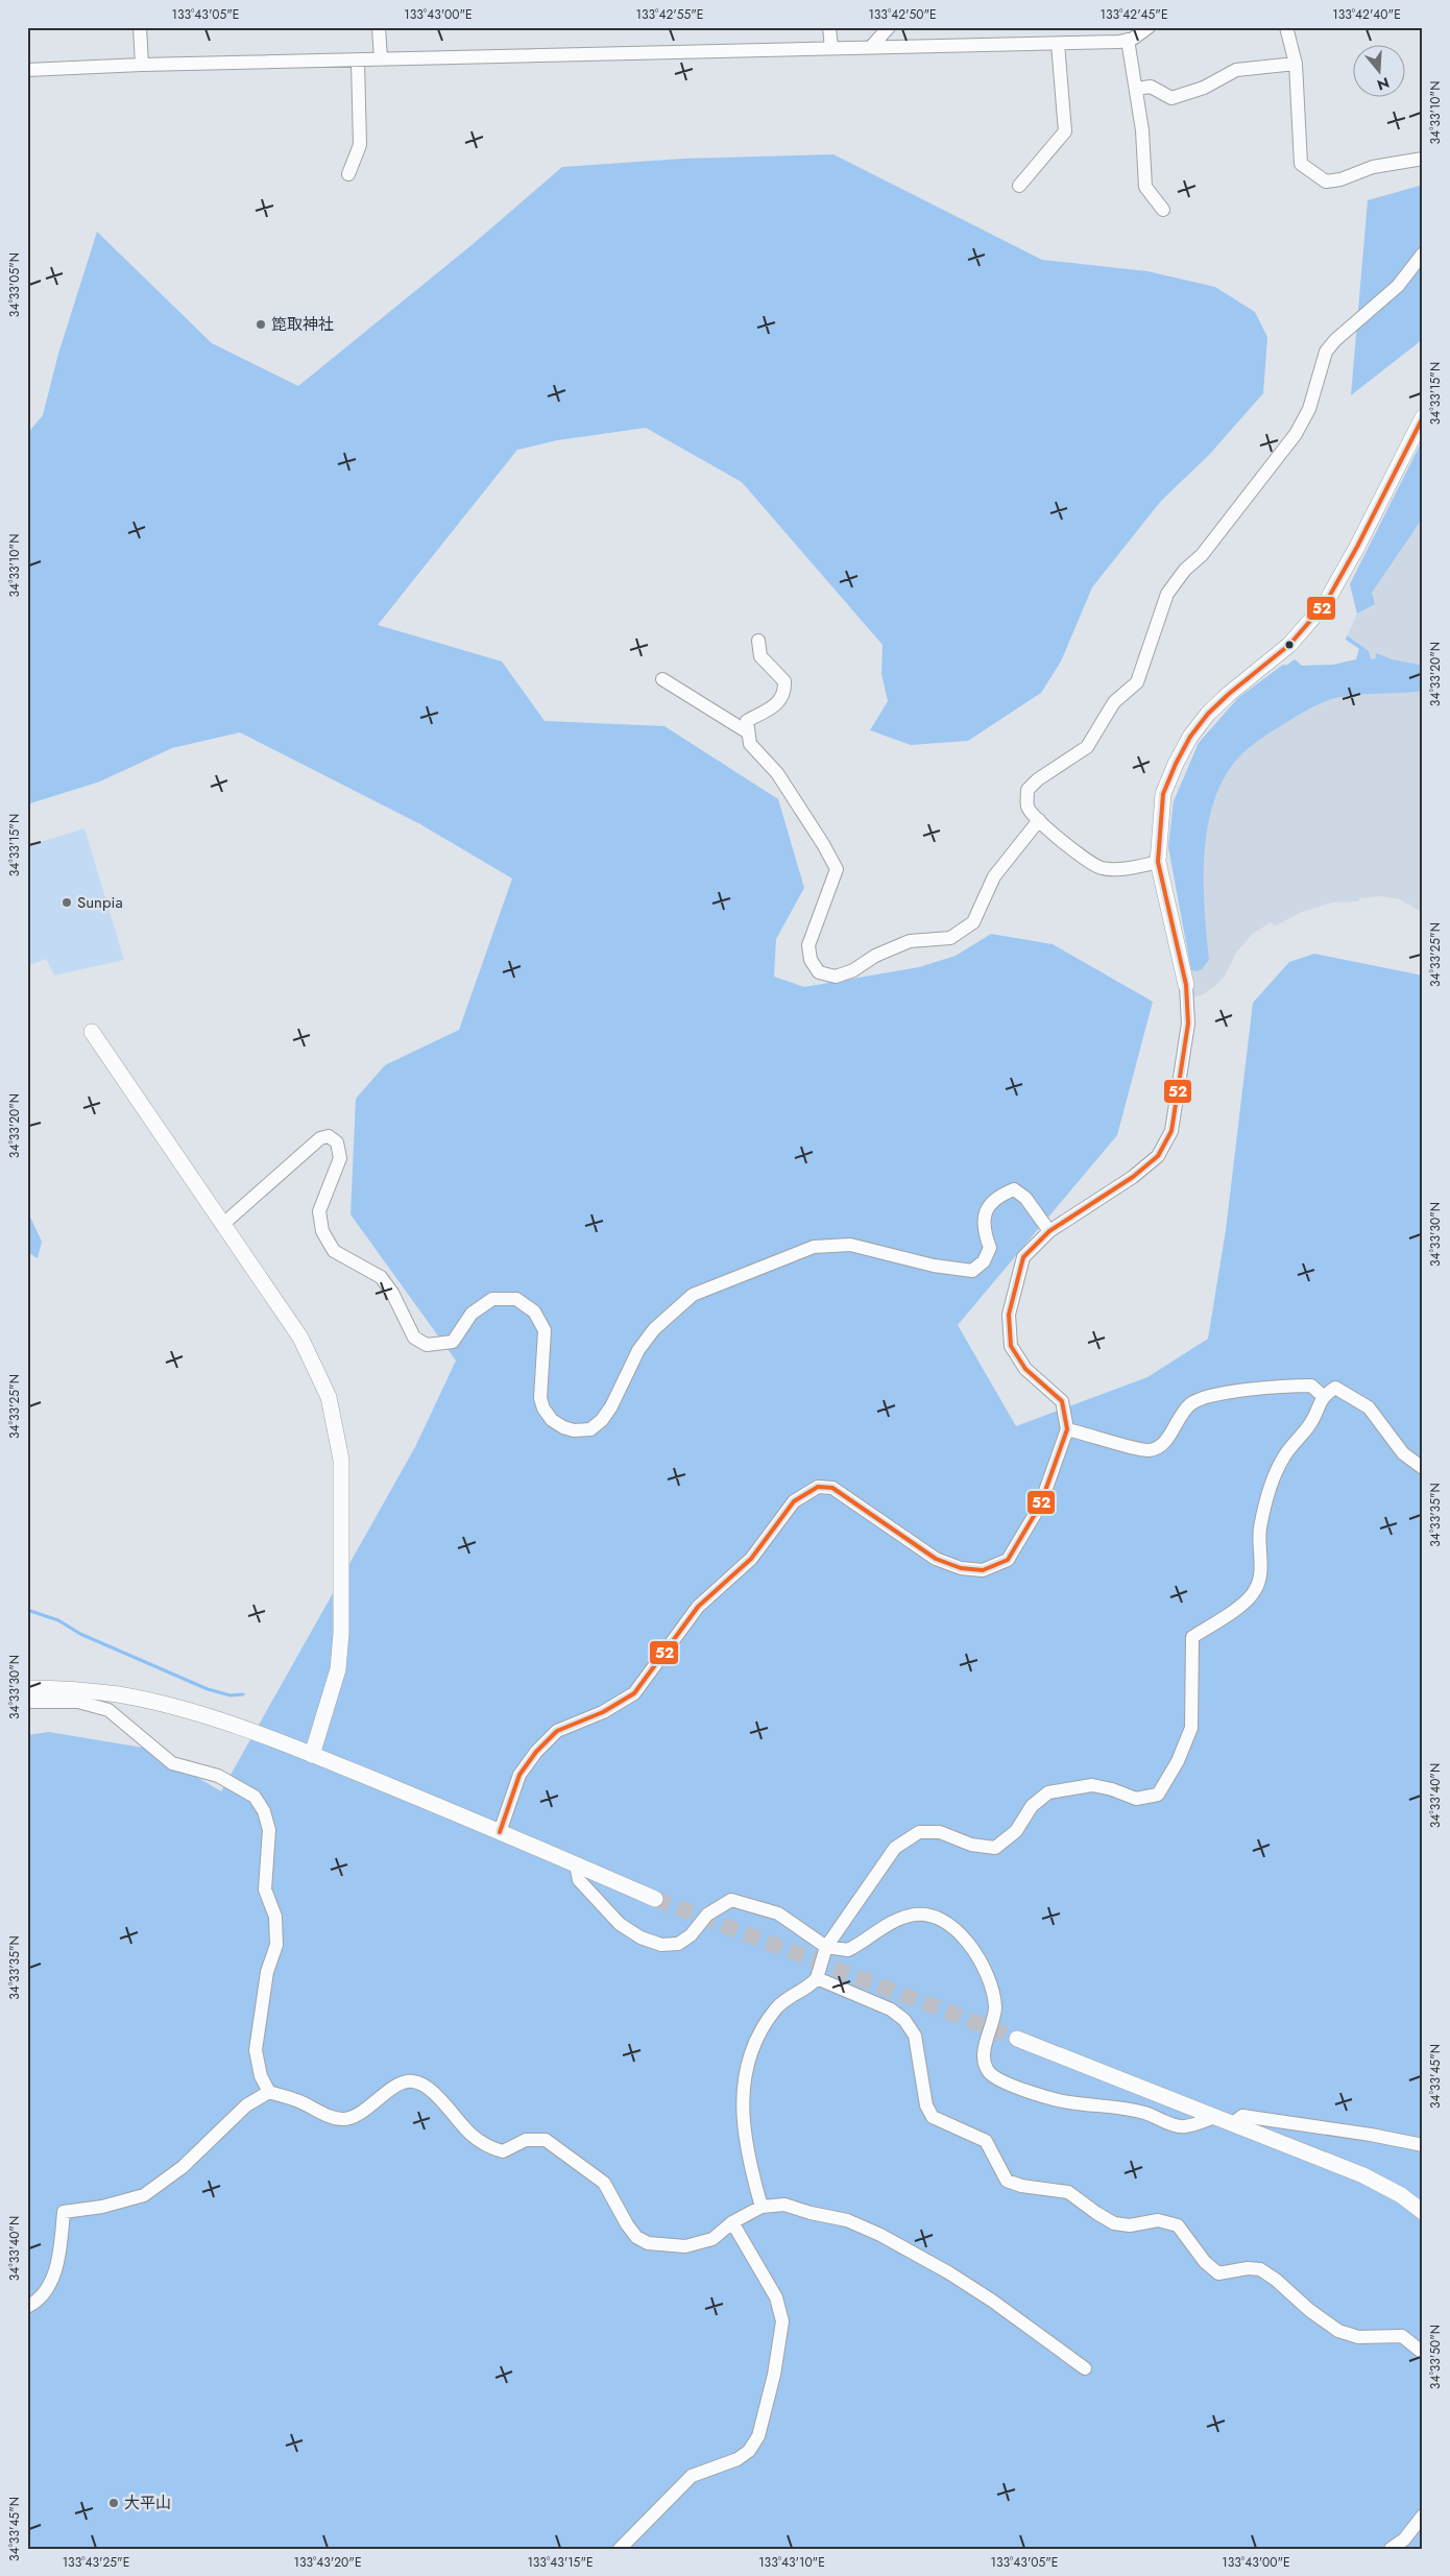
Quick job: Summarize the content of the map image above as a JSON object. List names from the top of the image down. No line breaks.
{"places":["箆取神社","Sunpia","大平山"],"lines":["transit line 52"],"north":"bottom","coordinates":["133°43'05\"E","133°43'00\"E","133°42'55\"E","133°42'50\"E","133°42'45\"E","133°42'40\"E","34°33'10\"N","34°33'05\"N","34°33'15\"N","34°33'20\"N","34°33'25\"N","34°33'30\"N","34°33'35\"N","34°33'40\"N","34°33'45\"N","34°33'50\"N","133°43'25\"E","133°43'20\"E","133°43'15\"E","133°43'10\"E"]}
